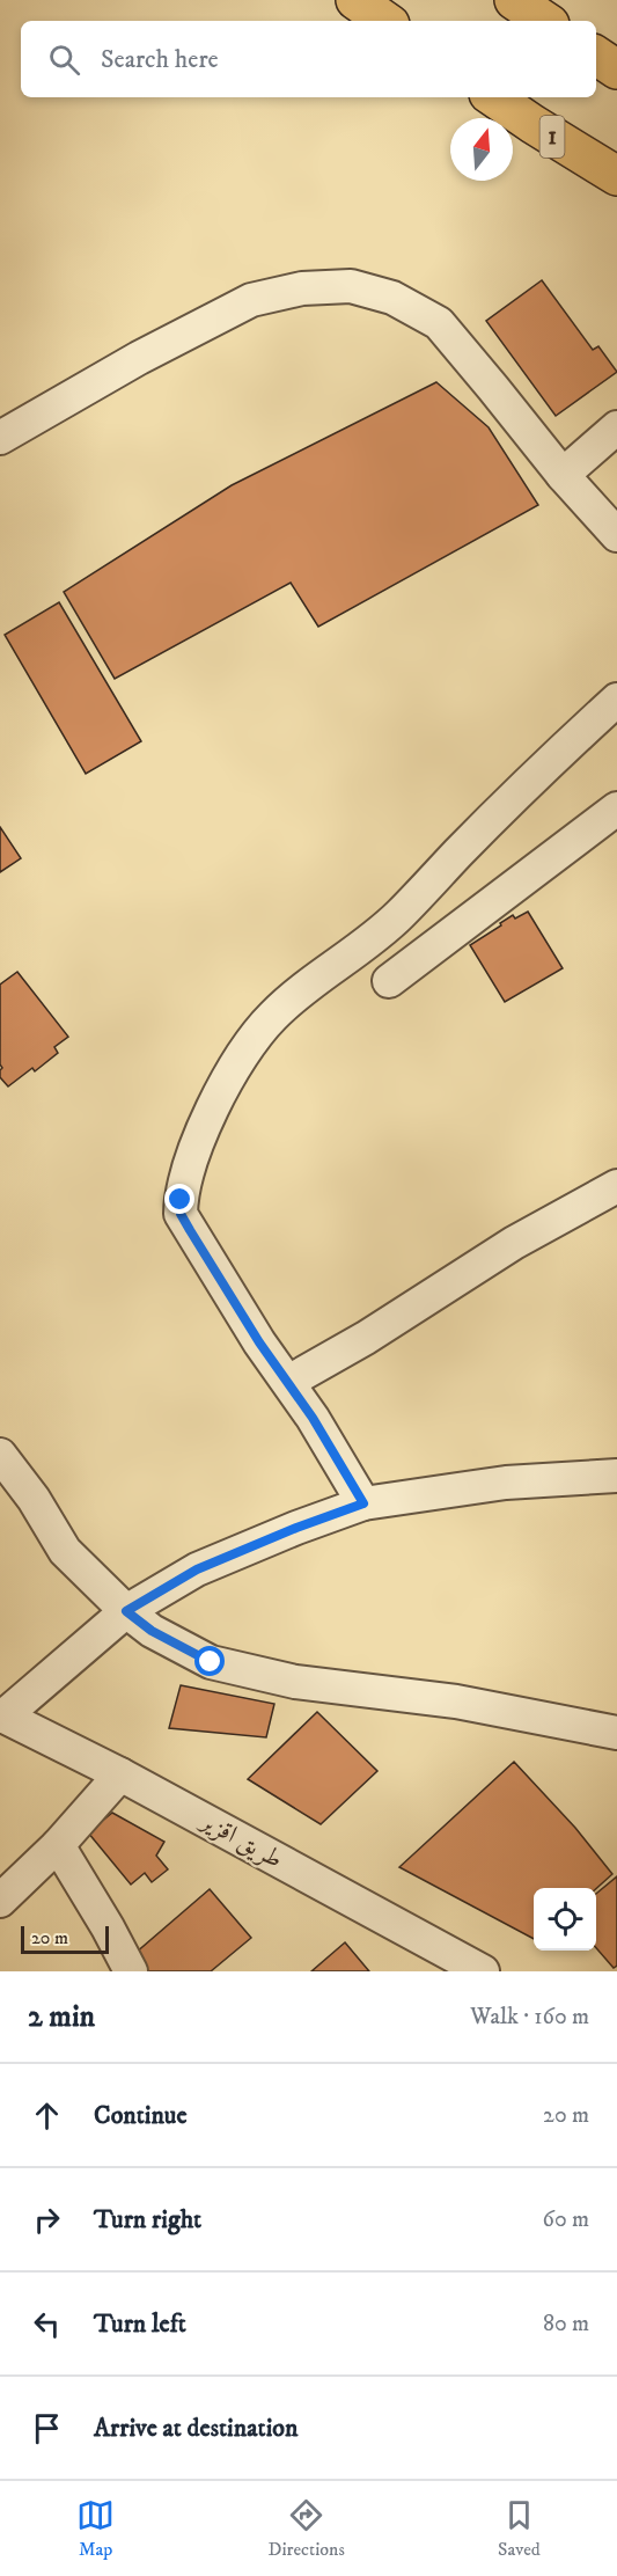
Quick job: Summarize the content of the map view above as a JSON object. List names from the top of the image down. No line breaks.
{"streets":{"highway":["1"],"street":["طريق اقزير"]},"scale_bar":"20 m","north":"top","page":{"search":"Search here","scale":"20 m","heading":["2 min","Walk · 160 m"],"list":[["Continue","20 m"],["Turn right","60 m"],["Turn left","80 m"],"Arrive at destination"],"nav":["Map","Directions","Saved"]}}
